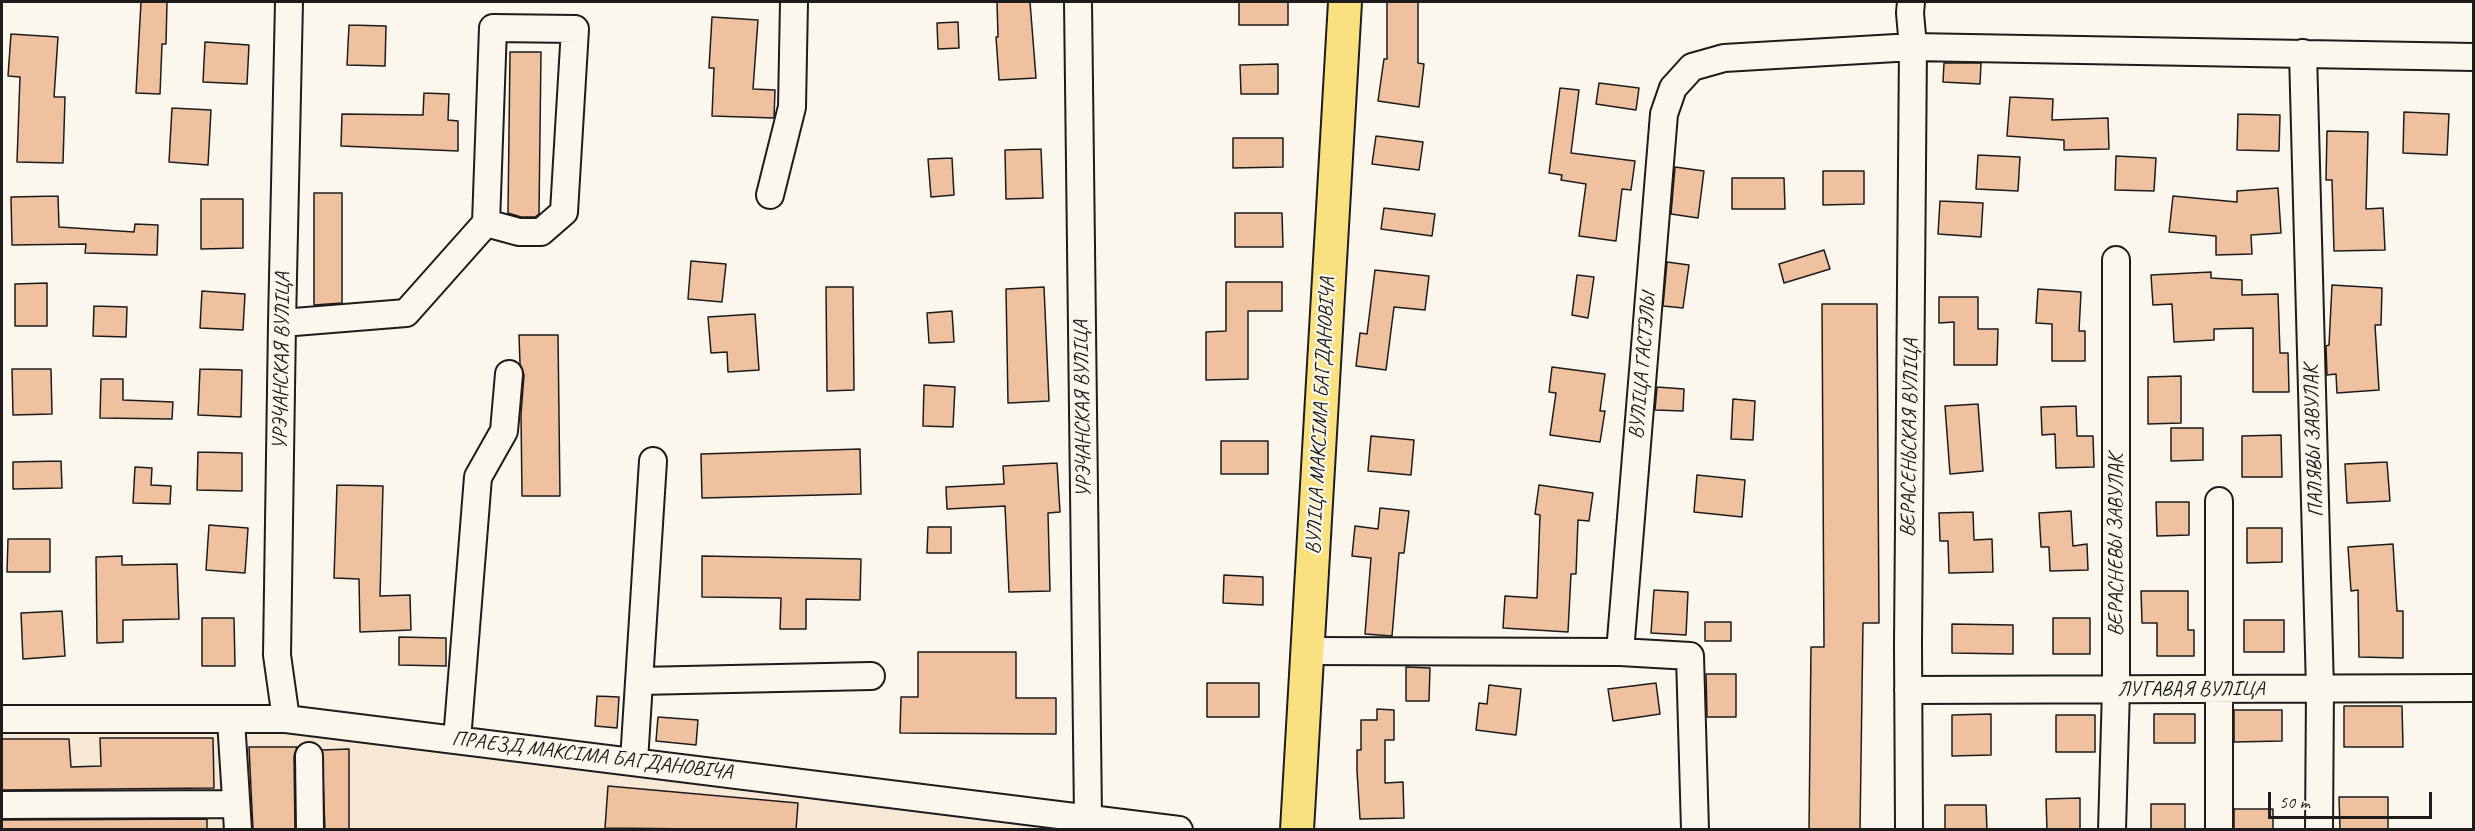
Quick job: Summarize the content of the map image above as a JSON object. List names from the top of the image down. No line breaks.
{"streets":{"main road":["ВУЛІЦА МАКСІМА БАГДАНОВІЧА"],"street":["УРЭЧАНСКАЯ ВУЛІЦА","ВУЛІЦА ГАСТЭЛЫ","ВЕРАСЕНЬСКАЯ ВУЛІЦА","ПАЛЯВЫ ЗАВУЛАК","ВЕРАСНЕВЫ ЗАВУЛАК","ЛУГАВАЯ ВУЛІЦА","ПРАЕЗД МАКСІМА БАГДАНОВІЧА"]},"crossings":[["УРЭЧАНСКАЯ ВУЛІЦА","ПРАЕЗД МАКСІМА БАГДАНОВІЧА"],["ВУЛІЦА ГАСТЭЛЫ","ВЕРАСЕНЬСКАЯ ВУЛІЦА"],["ВУЛІЦА ГАСТЭЛЫ","ПАЛЯВЫ ЗАВУЛАК"],["ВЕРАСЕНЬСКАЯ ВУЛІЦА","ЛУГАВАЯ ВУЛІЦА"],["ПАЛЯВЫ ЗАВУЛАК","ЛУГАВАЯ ВУЛІЦА"],["ВЕРАСНЕВЫ ЗАВУЛАК","ЛУГАВАЯ ВУЛІЦА"]],"scale_bar":"50 m"}
